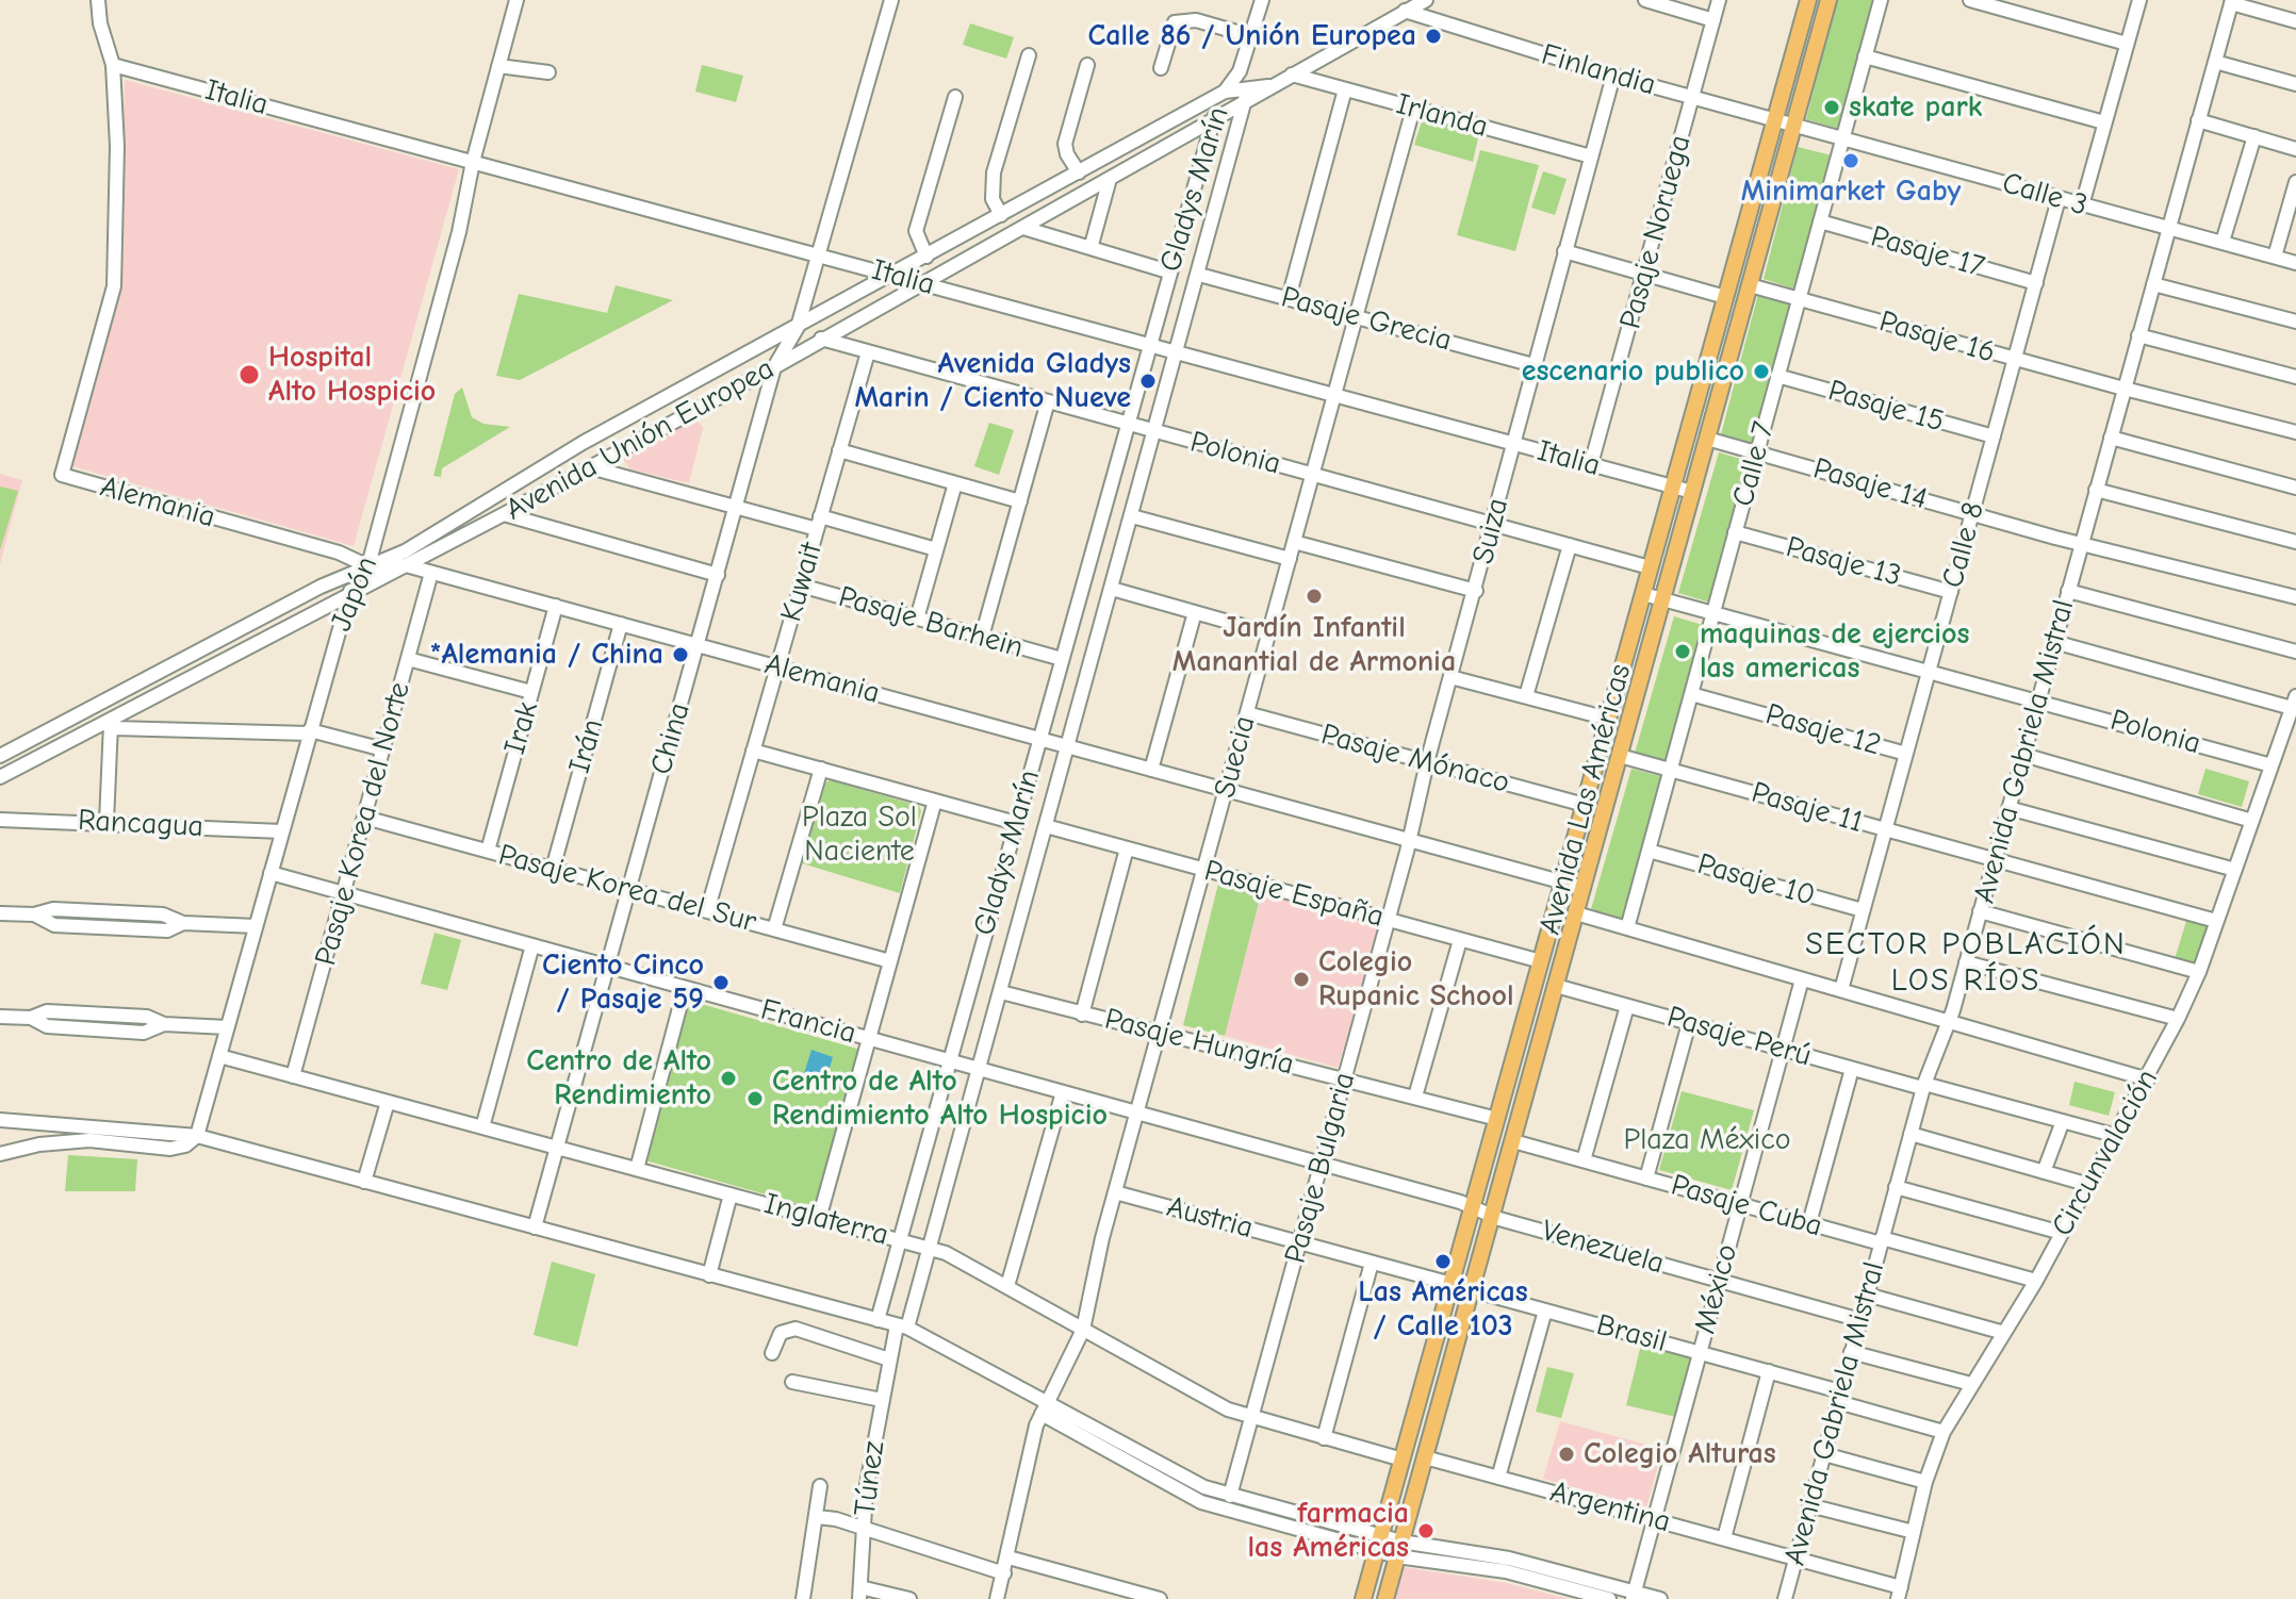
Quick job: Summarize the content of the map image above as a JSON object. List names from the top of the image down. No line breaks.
{"streets":{"main road":["Avenida Las Américas"],"street":["Finlandia","Italia","Irlanda","Gladys Marín","Calle 3","Pasaje Noruega","Pasaje 17","Pasaje Grecia","Pasaje 16","Pasaje 15","Avenida Unión Europea","Polonia","Calle 7","Pasaje 14","Alemania","Suiza","Calle 8","Pasaje 13","Kuwait","Japón","Pasaje Barhein","Irak","Pasaje 12","China","Irán","Avenida Gabriela Mistral","Suecia","Pasaje Mónaco","Pasaje 11","Rancagua","Pasaje Korea del Norte","Pasaje 10","Pasaje Korea del Sur","Pasaje España","Francia","Pasaje Perú","Pasaje Hungría","Circunvalación","Pasaje Bulgaria","Pasaje Cuba","Austria","Inglaterra","Venezuela","México","Brasil","Túnez","Argentina"]},"crossings":[["Finlandia","Calle 3"],["Finlandia","Pasaje Noruega"],["Finlandia","Avenida Unión Europea"],["Finlandia","Suiza"],["Finlandia","Avenida Las Américas"],["Italia","Gladys Marín"],["Italia","Pasaje Noruega"],["Italia","Avenida Unión Europea"],["Italia","Alemania"],["Italia","Suiza"],["Italia","Japón"],["Italia","China"],["Italia","Suecia"],["Italia","Avenida Las Américas"],["Irlanda","Avenida Unión Europea"],["Irlanda","Suiza"],["Irlanda","Suecia"],["Gladys Marín","Pasaje Grecia"],["Gladys Marín","Avenida Unión Europea"],["Gladys Marín","Polonia"],["Gladys Marín","Alemania"],["Gladys Marín","Pasaje Barhein"],["Gladys Marín","Pasaje España"],["Gladys Marín","Francia"],["Gladys Marín","Pasaje Hungría"],["Gladys Marín","Inglaterra"],["Gladys Marín","Túnez"],["Calle 3","Calle 7"],["Calle 3","Calle 8"],["Calle 3","Avenida Gabriela Mistral"],["Calle 3","Avenida Las Américas"],["Pasaje 17","Calle 7"],["Pasaje 17","Calle 8"],["Pasaje Grecia","Suiza"],["Pasaje Grecia","Suecia"],["Pasaje 16","Calle 7"],["Pasaje 16","Calle 8"],["Pasaje 16","Avenida Gabriela Mistral"],["Pasaje 16","Avenida Las Américas"],["Pasaje 15","Calle 7"],["Pasaje 15","Calle 8"],["Avenida Unión Europea","Polonia"],["Avenida Unión Europea","Alemania"],["Avenida Unión Europea","Japón"],["Avenida Unión Europea","China"],["Polonia","Calle 7"],["Polonia","Suiza"],["Polonia","Calle 8"],["Polonia","Kuwait"],["Polonia","Avenida Gabriela Mistral"],["Polonia","Suecia"],["Polonia","Avenida Las Américas"],["Polonia","Circunvalación"],["Calle 7","Pasaje 14"],["Calle 7","Pasaje 13"],["Calle 7","Pasaje 12"],["Calle 7","Pasaje 11"],["Calle 7","Pasaje 10"],["Pasaje 14","Calle 8"],["Pasaje 14","Avenida Gabriela Mistral"],["Pasaje 14","Avenida Las Américas"],["Alemania","Suiza"],["Alemania","Kuwait"],["Alemania","Japón"],["Alemania","Irak"],["Alemania","China"],["Alemania","Irán"],["Alemania","Suecia"],["Alemania","Avenida Las Américas"],["Alemania","Pasaje Korea del Norte"],["Alemania","Pasaje Bulgaria"],["Suiza","Pasaje Mónaco"],["Suiza","Pasaje Bulgaria"],["Calle 8","Pasaje 13"],["Calle 8","Pasaje 12"],["Calle 8","Pasaje 11"],["Calle 8","Pasaje 10"],["Kuwait","Pasaje Barhein"],["Kuwait","Pasaje Korea del Sur"],["Japón","Rancagua"],["Japón","Francia"],["Japón","Inglaterra"],["Irak","Pasaje Korea del Sur"],["China","Pasaje Korea del Sur"],["China","Francia"],["China","Inglaterra"],["Irán","Pasaje Korea del Sur"],["Avenida Gabriela Mistral","Pasaje 11"],["Avenida Gabriela Mistral","Pasaje Perú"],["Avenida Gabriela Mistral","Pasaje Cuba"],["Avenida Gabriela Mistral","Venezuela"],["Avenida Gabriela Mistral","Brasil"],["Avenida Gabriela Mistral","Argentina"],["Suecia","Pasaje Mónaco"],["Suecia","Pasaje España"],["Suecia","Francia"],["Suecia","Pasaje Hungría"],["Suecia","Austria"],["Suecia","Inglaterra"],["Pasaje Mónaco","Avenida Las Américas"],["Avenida Las Américas","Pasaje 11"],["Avenida Las Américas","Pasaje España"],["Avenida Las Américas","Francia"],["Avenida Las Américas","Pasaje Perú"],["Avenida Las Américas","Pasaje Hungría"],["Avenida Las Américas","Pasaje Cuba"],["Avenida Las Américas","Austria"],["Avenida Las Américas","Inglaterra"],["Avenida Las Américas","Venezuela"],["Avenida Las Américas","Brasil"],["Avenida Las Américas","Argentina"],["Pasaje 11","Circunvalación"],["Pasaje Korea del Norte","Pasaje Korea del Sur"],["Pasaje Korea del Norte","Francia"],["Pasaje Korea del Norte","Inglaterra"],["Pasaje España","Pasaje Bulgaria"],["Francia","Pasaje Bulgaria"],["Francia","Venezuela"],["Pasaje Perú","Circunvalación"],["Pasaje Perú","México"],["Pasaje Hungría","Pasaje Bulgaria"],["Circunvalación","Pasaje Cuba"],["Circunvalación","Brasil"],["Circunvalación","Argentina"],["Pasaje Bulgaria","Austria"],["Pasaje Bulgaria","Inglaterra"],["Pasaje Cuba","México"],["Venezuela","México"],["México","Brasil"],["México","Argentina"]],"districts":["SECTOR POBLACIÓN LOS RÍOS"],"parks":["Plaza Sol Naciente","Plaza México"],"places":["Calle 86 / Unión Europea","skate park","Minimarket Gaby","escenario publico","Hospital Alto Hospicio","Avenida Gladys Marin / Ciento Nueve","Jardín Infantil Manantial de Armonia","maquinas de ejercios las americas","*Alemania / China","Colegio Rupanic School","Ciento Cinco / Pasaje 59","Centro de Alto Rendimiento","Centro de Alto Rendimiento Alto Hospicio","Las Américas / Calle 103","Colegio Alturas","farmacia las Américas"]}
